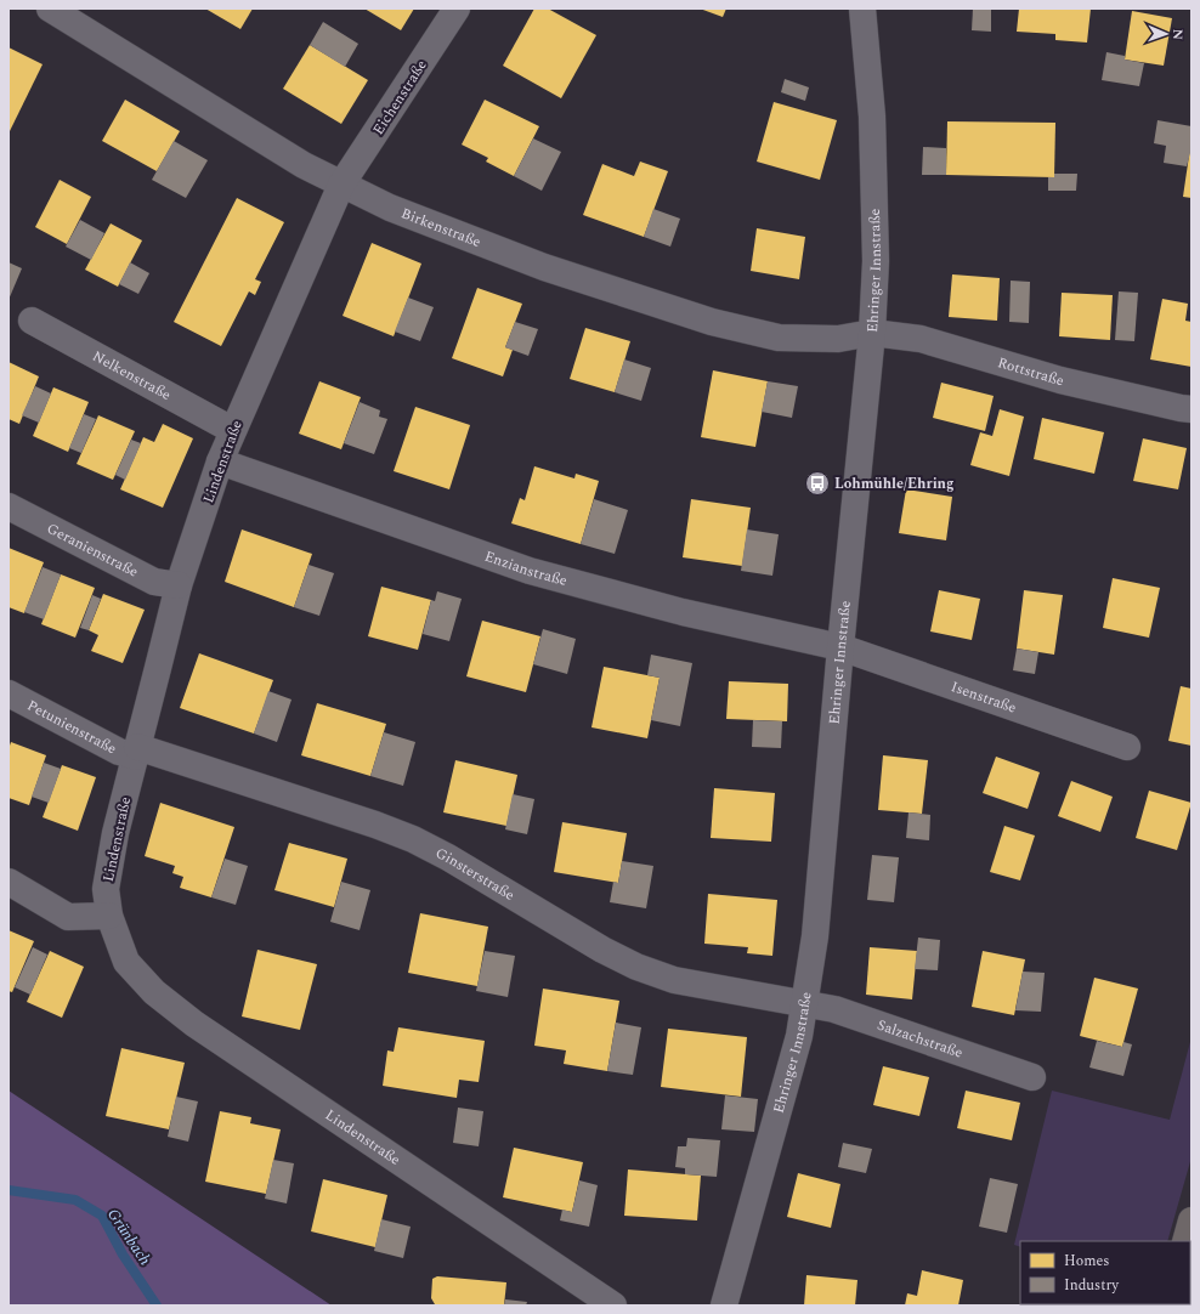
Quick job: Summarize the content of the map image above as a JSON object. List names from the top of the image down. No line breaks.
{"streets":{"street":["Eichenstraße","Birkenstraße","Ehringer Innstraße","Rottstraße","Nelkenstraße","Lindenstraße","Geranienstraße","Enzianstraße","Isenstraße","Petunienstraße","Ginsterstraße","Salzachstraße"]},"crossings":[["Eichenstraße","Birkenstraße"],["Eichenstraße","Lindenstraße"],["Birkenstraße","Ehringer Innstraße"],["Birkenstraße","Rottstraße"],["Birkenstraße","Lindenstraße"],["Ehringer Innstraße","Rottstraße"],["Ehringer Innstraße","Enzianstraße"],["Ehringer Innstraße","Isenstraße"],["Ehringer Innstraße","Ginsterstraße"],["Ehringer Innstraße","Salzachstraße"],["Nelkenstraße","Lindenstraße"],["Lindenstraße","Geranienstraße"],["Lindenstraße","Enzianstraße"],["Lindenstraße","Petunienstraße"],["Lindenstraße","Ginsterstraße"],["Enzianstraße","Isenstraße"],["Petunienstraße","Ginsterstraße"],["Ginsterstraße","Salzachstraße"]],"water":["Grünbach"],"places":{"bus stop":["Lohmühle/Ehring"]},"legend":["Homes","Industry"],"north":"right"}
